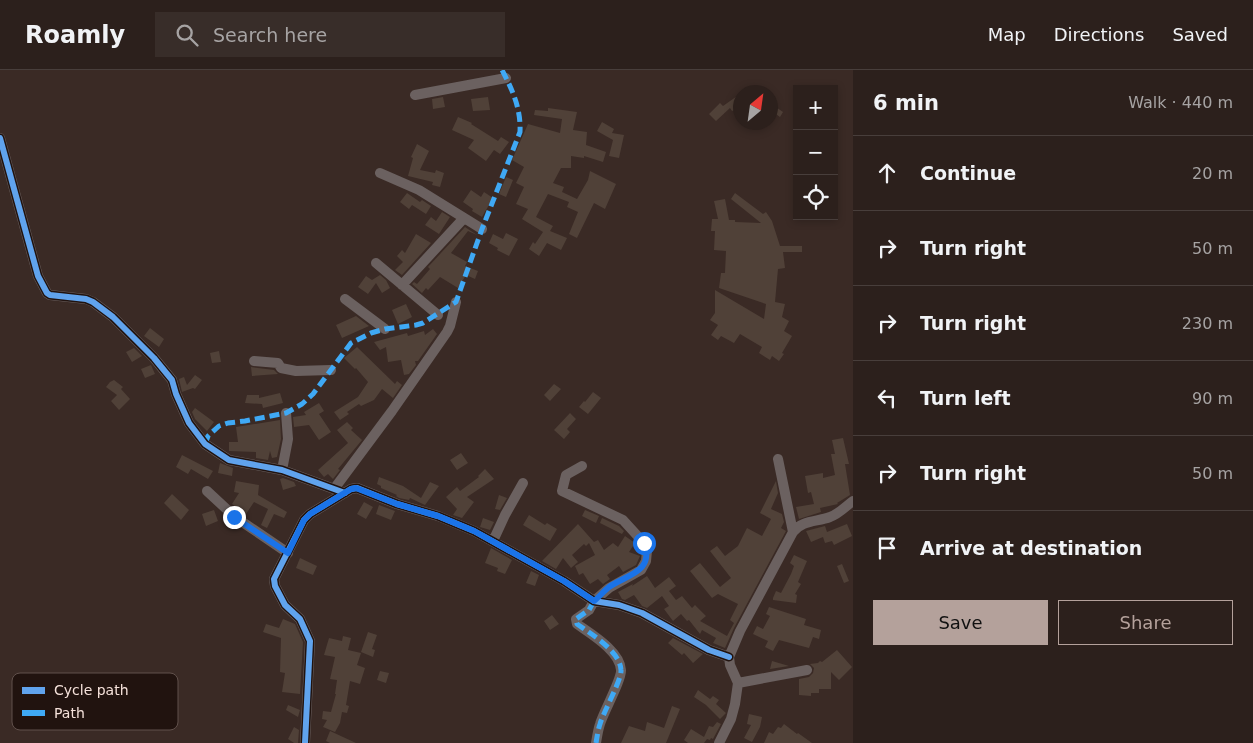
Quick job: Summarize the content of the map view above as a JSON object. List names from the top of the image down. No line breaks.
{"legend":["Cycle path","Path"],"north":"top right","page":{"header":"Roamly","search":"Search here","nav":["Map","Directions","Saved"],"heading":["6 min","Walk · 440 m"],"map_buttons":["+","−"],"list":[["Continue","20 m"],["Turn right","50 m"],["Turn right","230 m"],["Turn left","90 m"],["Turn right","50 m"],"Arrive at destination"],"buttons":["Save","Share"]}}
